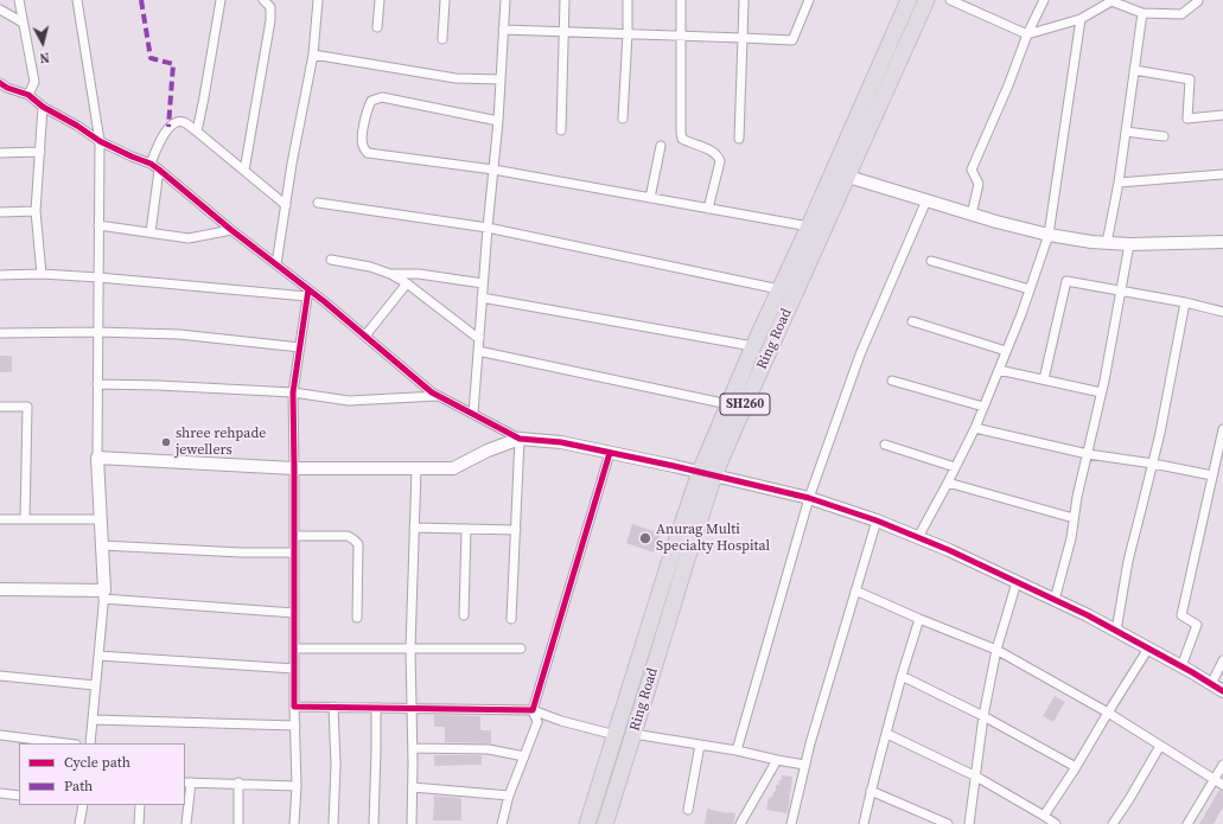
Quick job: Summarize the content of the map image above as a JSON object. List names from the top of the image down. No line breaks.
{"streets":{"highway":["Ring Road","SH260"]},"places":["shree rehpade jewellers","Anurag Multi Specialty Hospital"],"legend":["Cycle path","Path"],"north":"bottom"}
